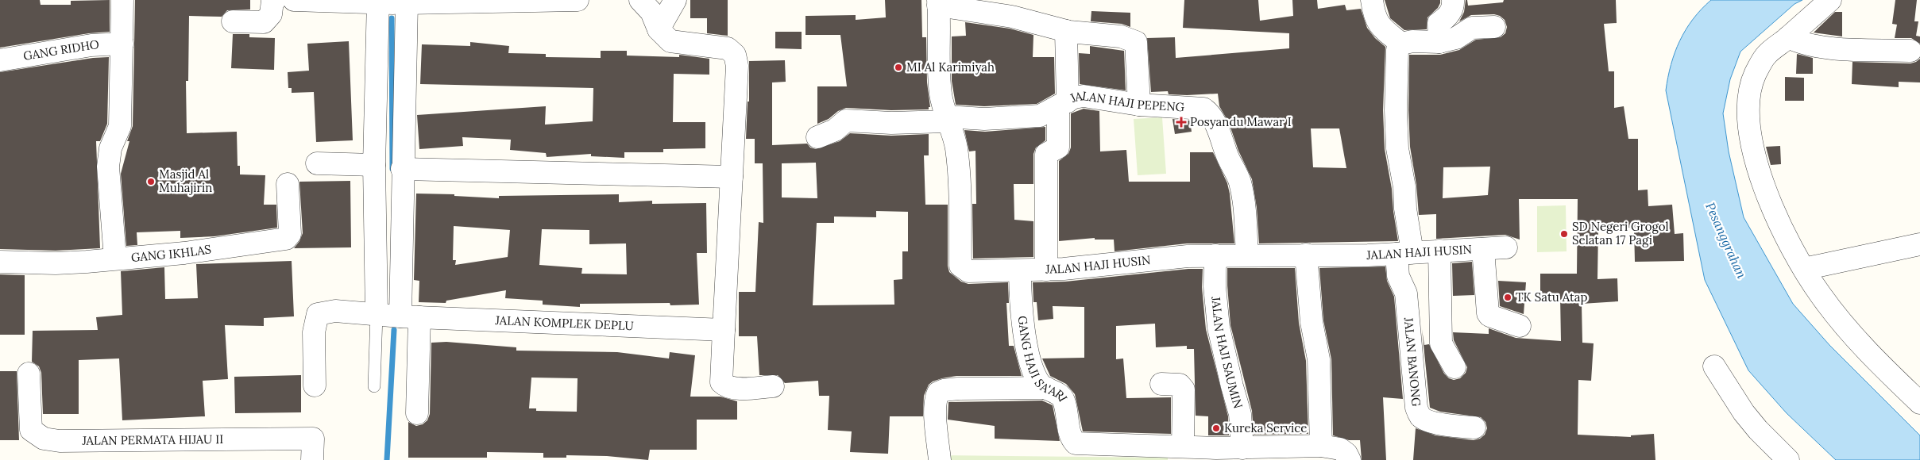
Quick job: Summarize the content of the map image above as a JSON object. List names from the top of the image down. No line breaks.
{"streets":{"street":["GANG RIDHO","JALAN HAJI PEPENG","JALAN HAJI HUSIN","GANG IKHLAS","JALAN KOMPLEK DEPLU","JALAN HAJI SAUMIN","GANG HAJI SA'ARI","JALAN BANONG","JALAN PERMATA HIJAU II"]},"crossings":[["JALAN HAJI PEPENG","JALAN HAJI HUSIN"],["JALAN HAJI HUSIN","JALAN HAJI SAUMIN"],["JALAN HAJI HUSIN","GANG HAJI SA'ARI"],["JALAN HAJI HUSIN","JALAN BANONG"]],"water":["Pesanggrahan"],"places":{"other":["MI Al Karimiyah","Masjid Al Muhajirin","SD Negeri Grogol Selatan 17 Pagi","TK Satu Atap","Kureka Service"],"health":["Posyandu Mawar I"]}}
